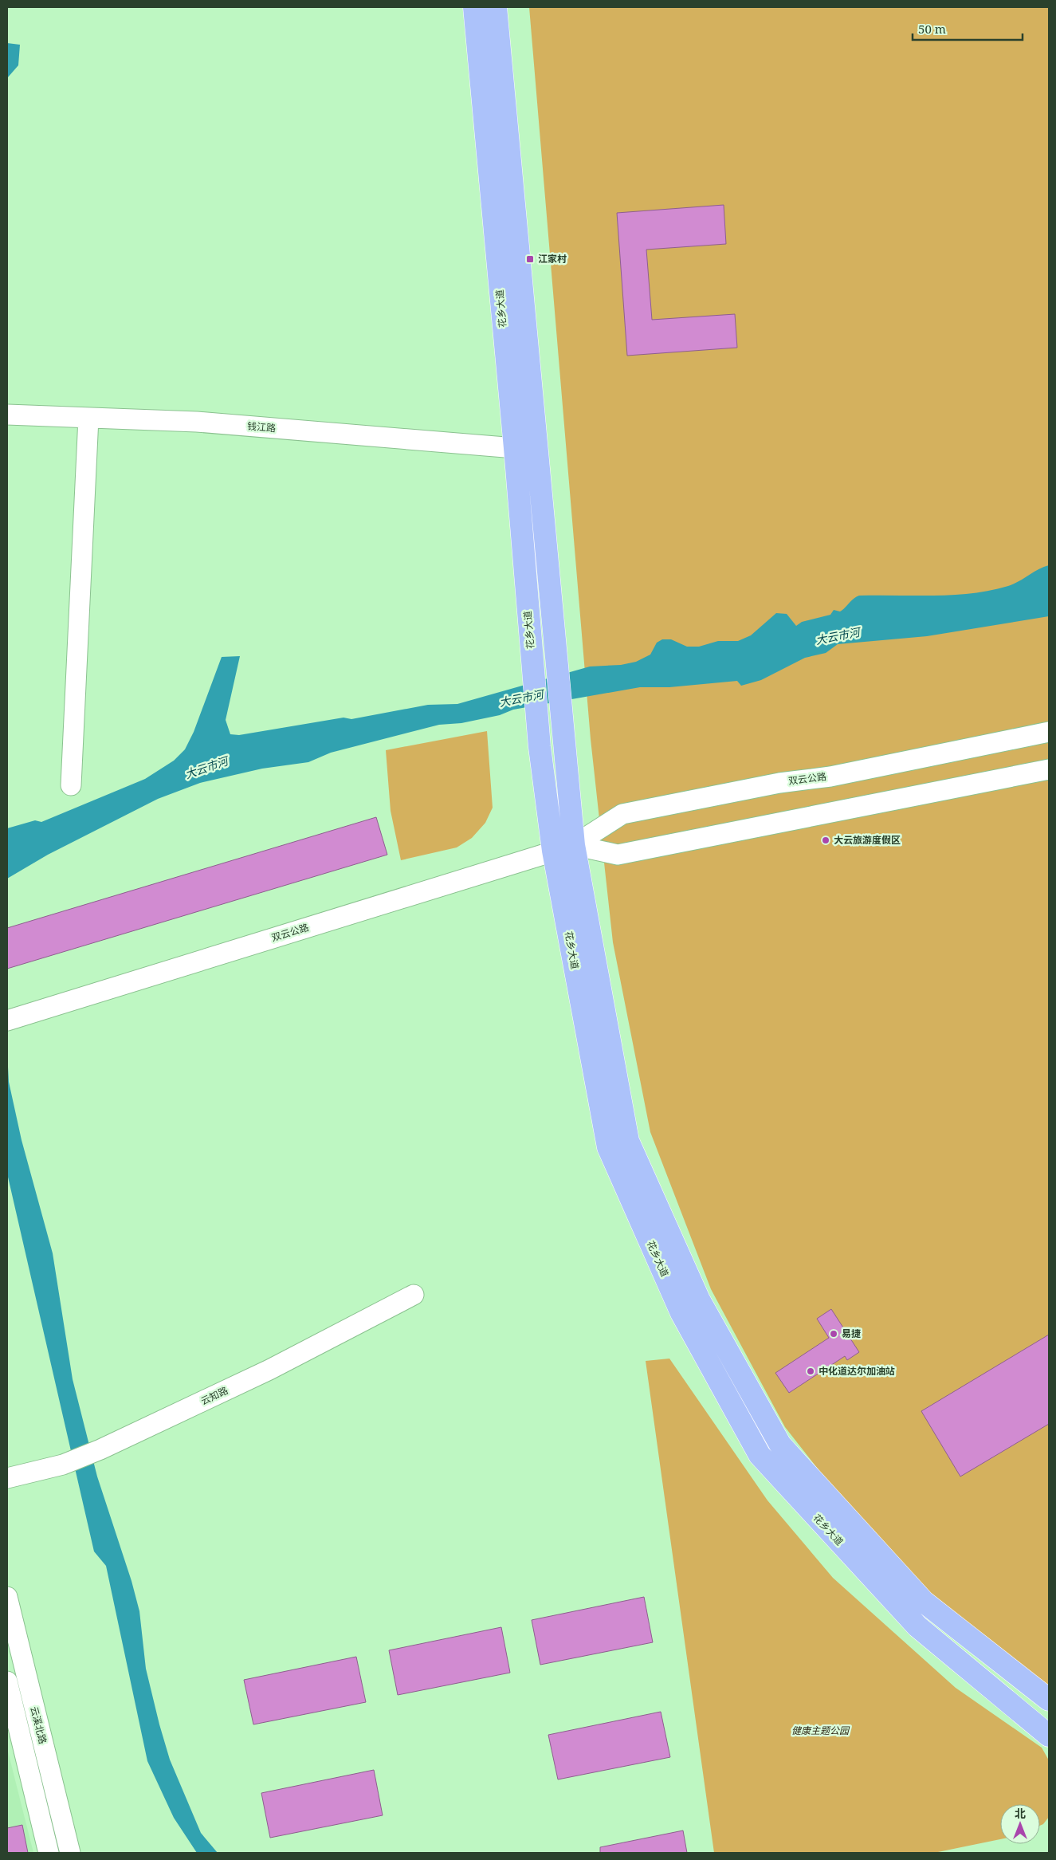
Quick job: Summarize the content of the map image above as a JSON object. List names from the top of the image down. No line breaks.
{"streets":{"main road":["花乡大道"],"street":["钱江路","双云公路","云知路","云溪北路"]},"crossings":[["花乡大道","钱江路"],["花乡大道","双云公路"]],"water":["大云市河"],"parks":["健康主题公园"],"places":{"transit":["江家村"],"other":["大云旅游度假区","易捷","中化道达尔加油站"]},"scale_bar":"50 m","north":"top"}
